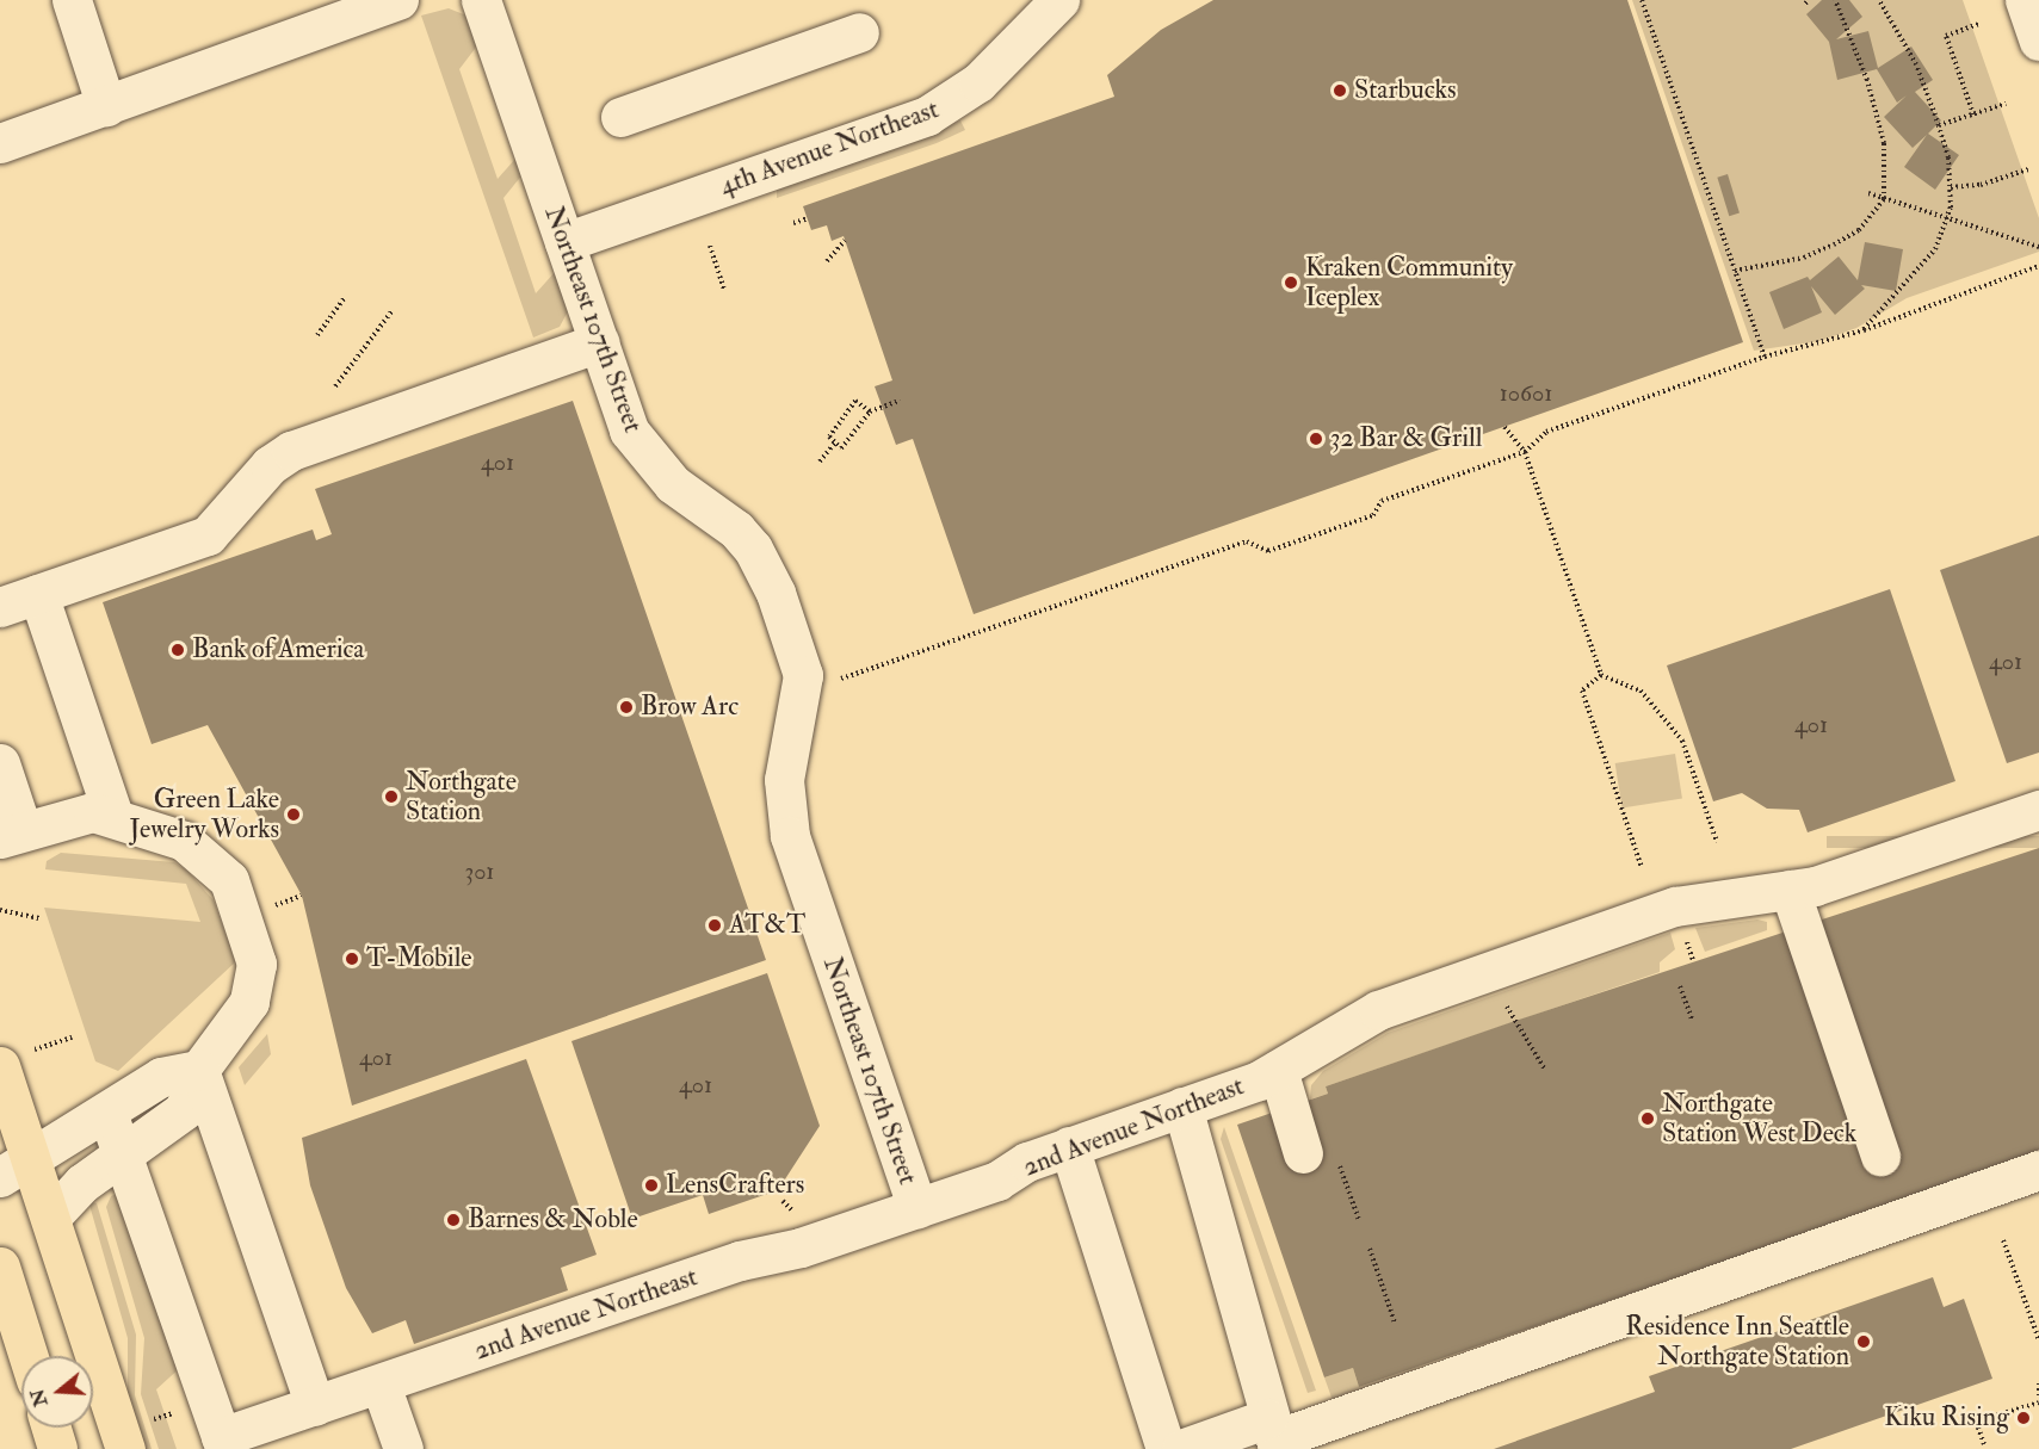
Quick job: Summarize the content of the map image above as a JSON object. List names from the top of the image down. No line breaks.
{"streets":{"lane":["4th Avenue Northeast","Northeast 107th Street","2nd Avenue Northeast"]},"crossings":[["4th Avenue Northeast","Northeast 107th Street"],["Northeast 107th Street","2nd Avenue Northeast"]],"places":["Starbucks","Kraken Community Iceplex","32 Bar & Grill","Bank of America","Brow Arc","Northgate Station","Green Lake Jewelry Works","AT&T","T-Mobile","Northgate Station West Deck","LensCrafters","Barnes & Noble","Residence Inn Seattle Northgate Station","Kiku Rising"],"house_numbers":["10601","401","401","401","301","401","401"],"north":"left"}
